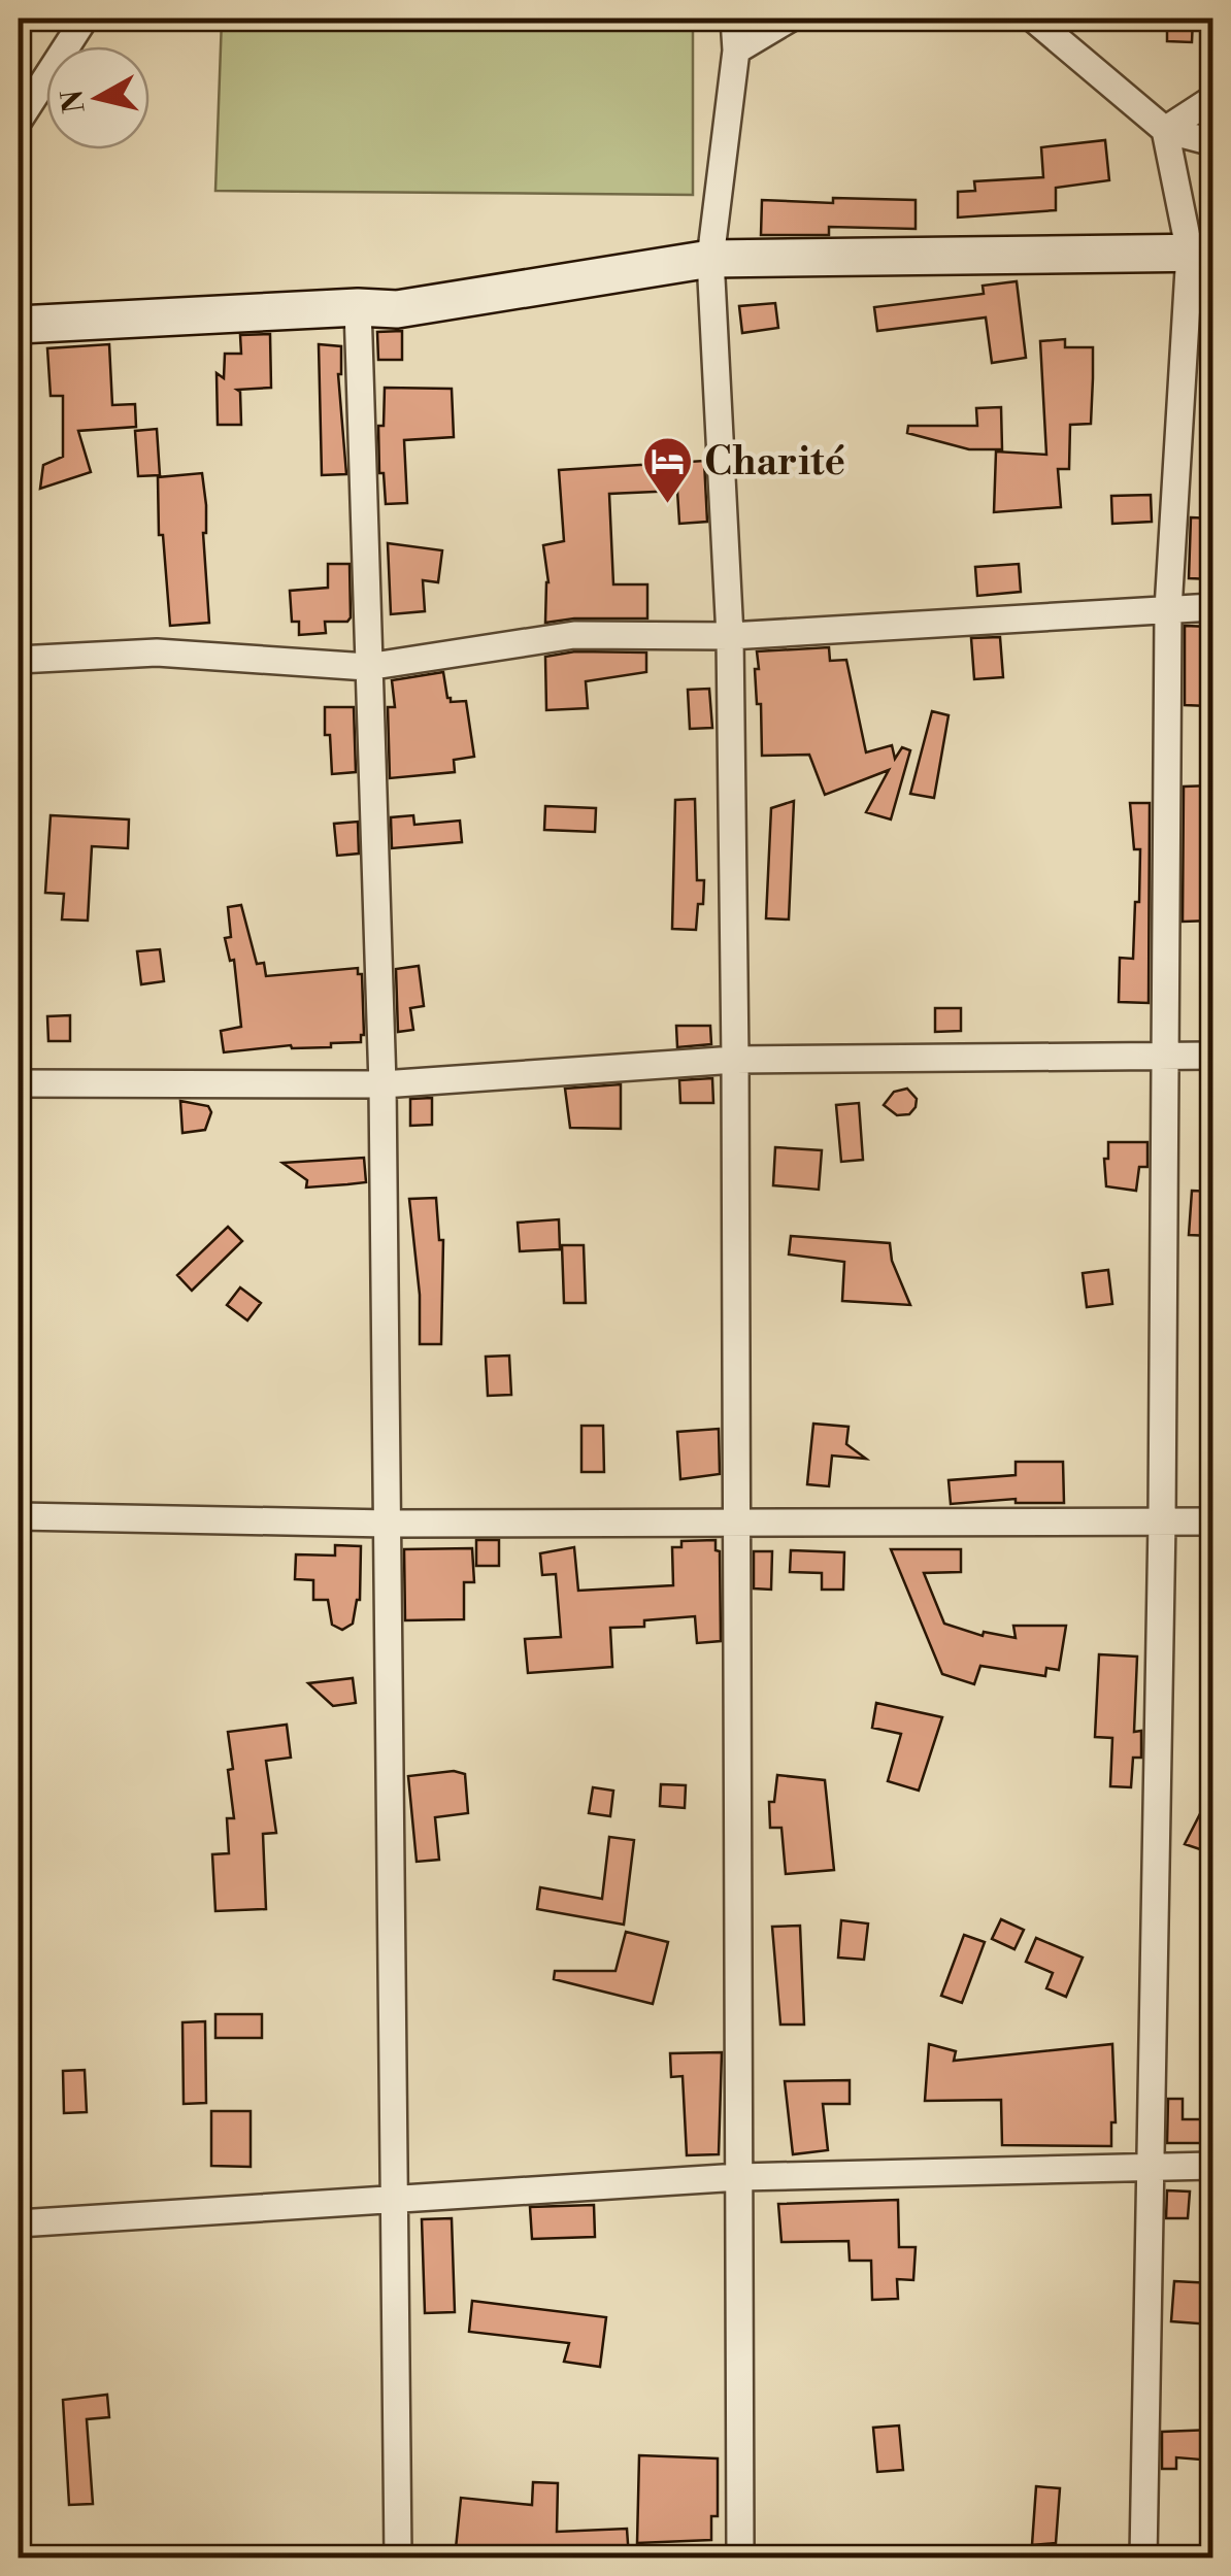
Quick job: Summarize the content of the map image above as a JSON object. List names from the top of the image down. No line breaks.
{"places":{"hotel":["Charité"]},"north":"left"}
